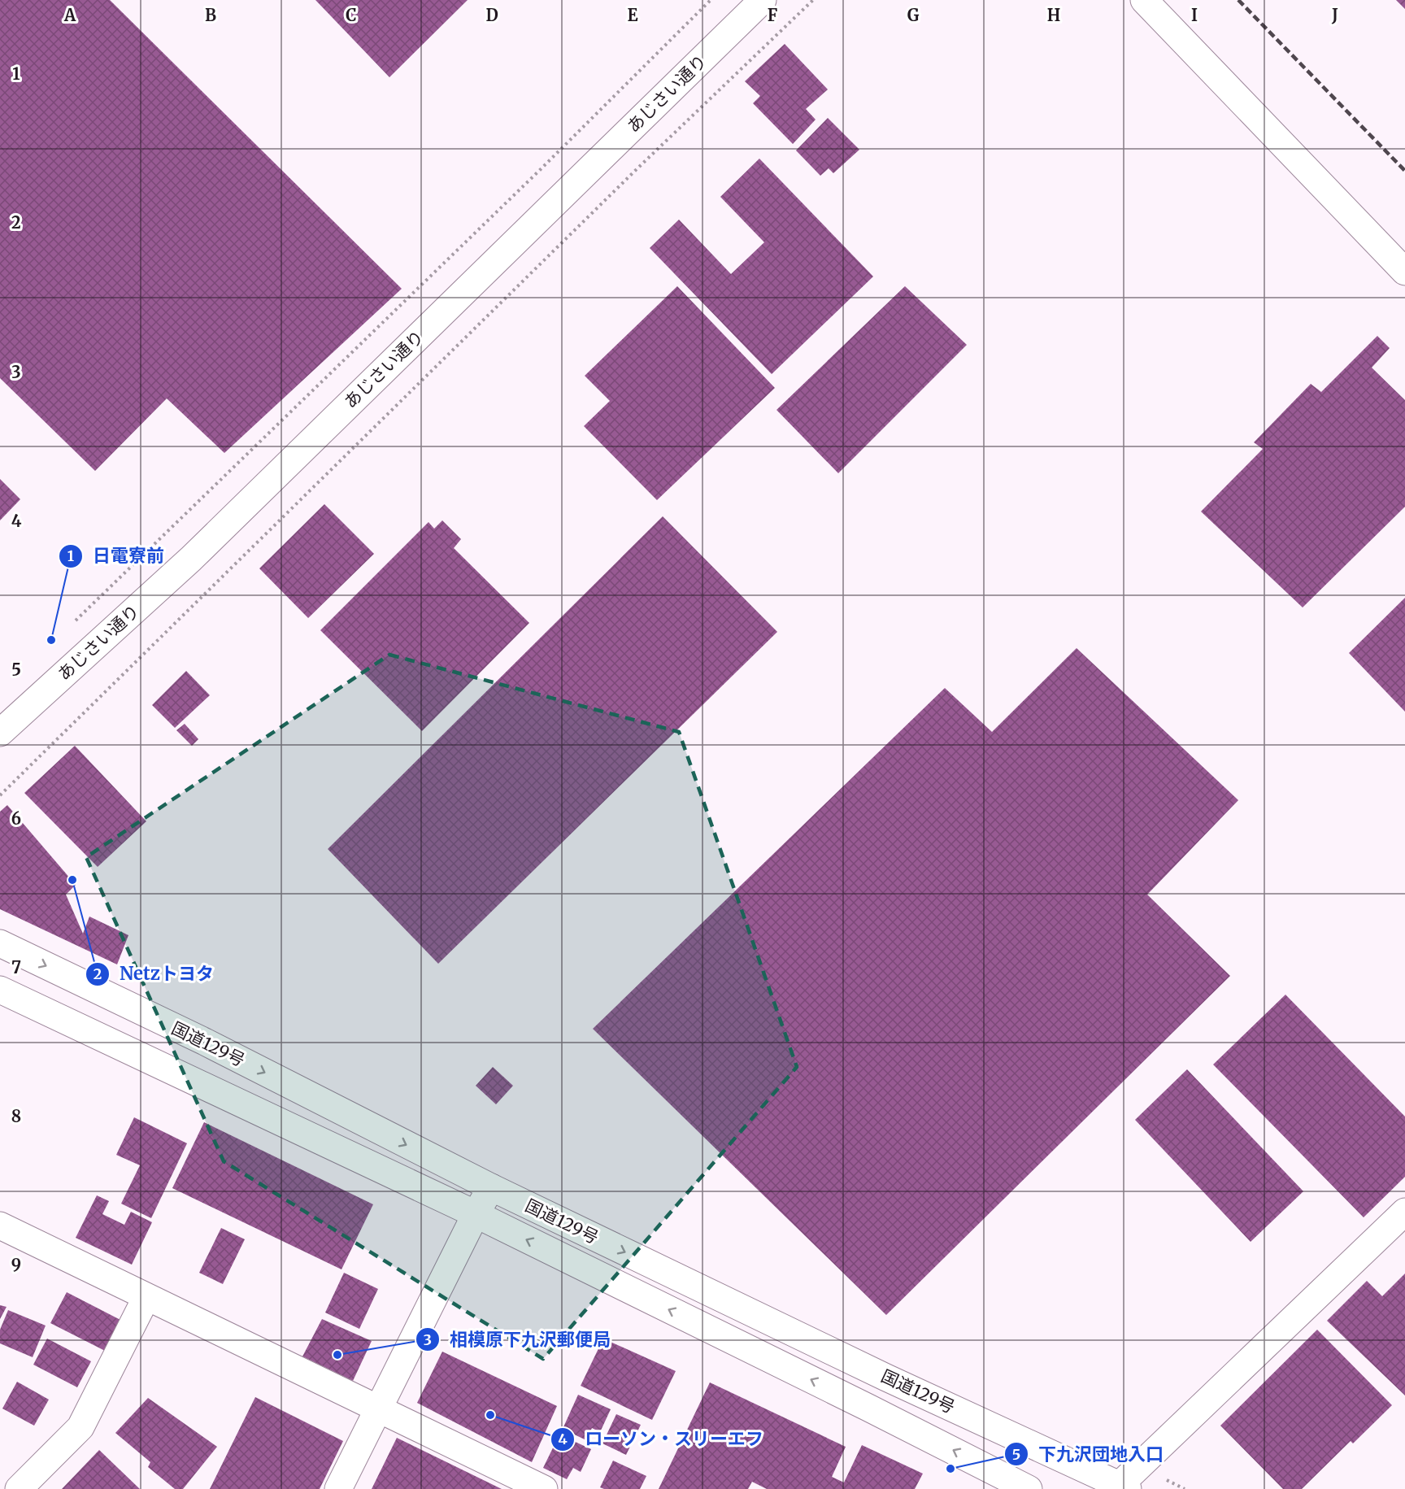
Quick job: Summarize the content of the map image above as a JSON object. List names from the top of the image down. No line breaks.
{"streets":{"main road":["あじさい通り","国道129号"]},"places":["日電寮前","Netzトヨタ","相模原下九沢郵便局","ローソン・スリーエフ","下九沢団地入口"],"grid":{"columns":["A","B","C","D","E","F","G","H","I","J"],"rows":["1","2","3","4","5","6","7","8","9"]}}
